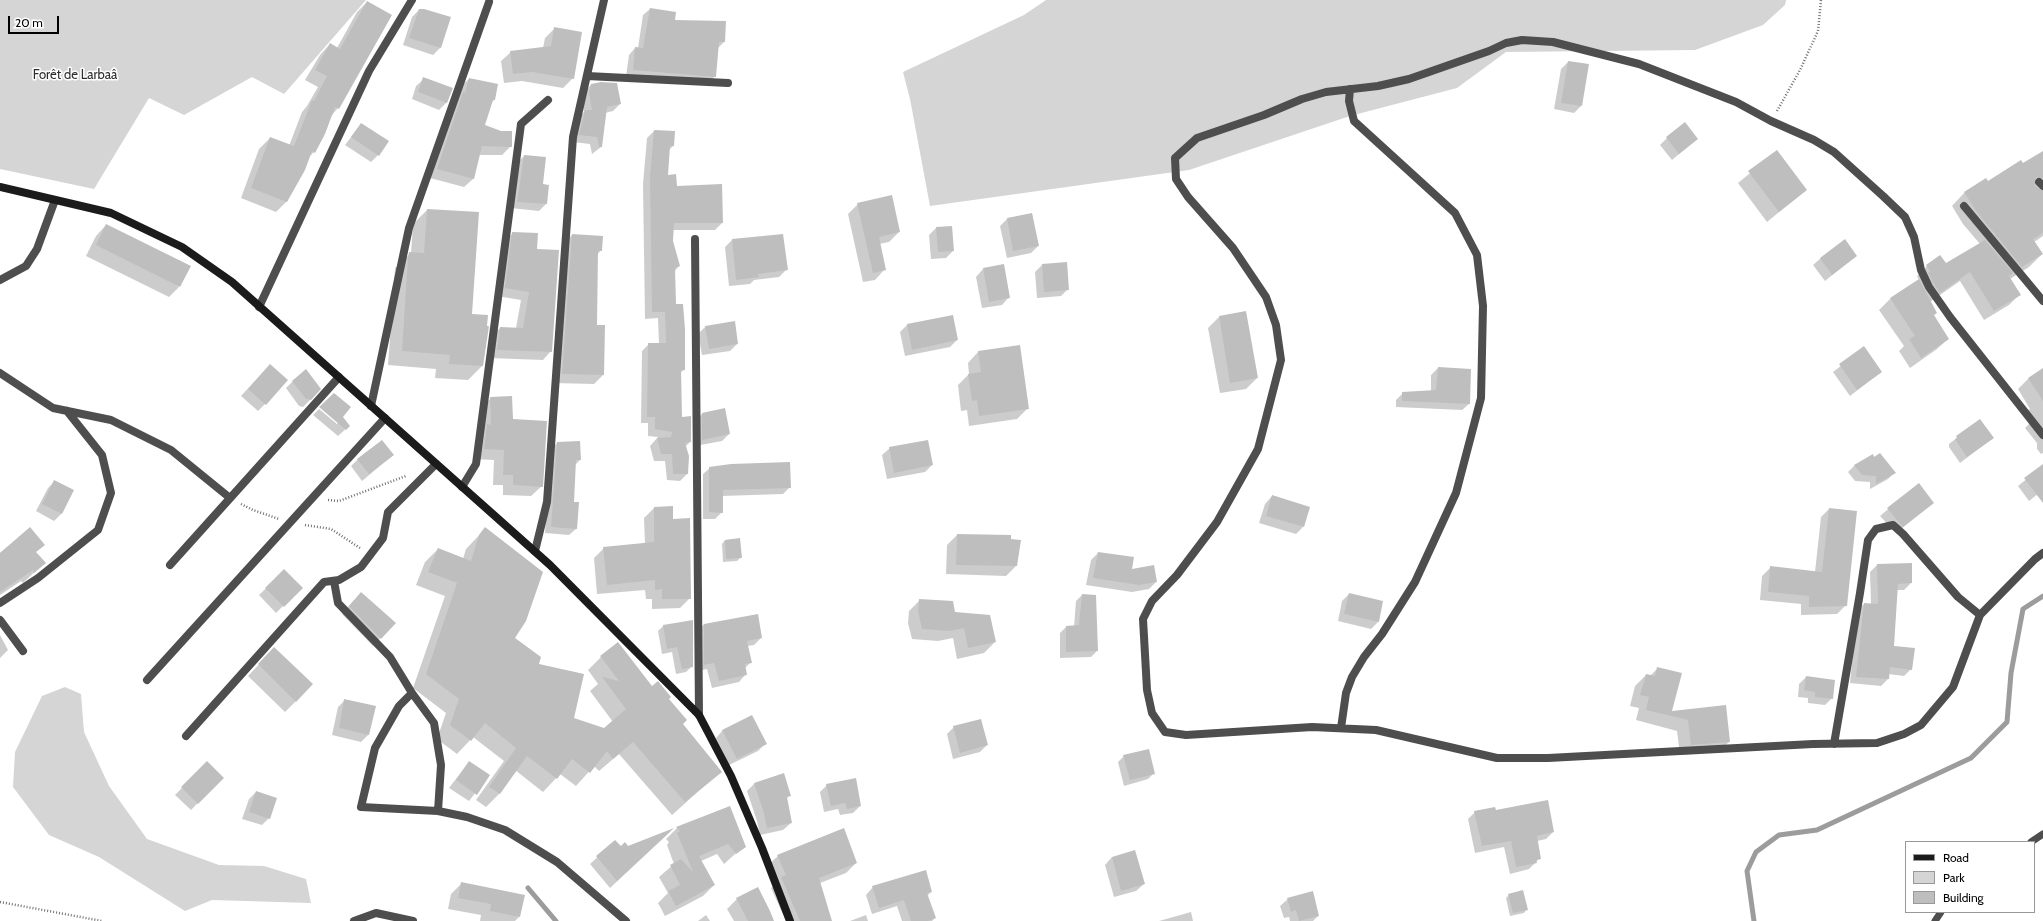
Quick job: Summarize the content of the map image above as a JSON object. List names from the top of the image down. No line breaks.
{"parks":["Forêt de Larbaâ"],"legend":["Road","Park","Building"],"scale_bar":"20 m"}
